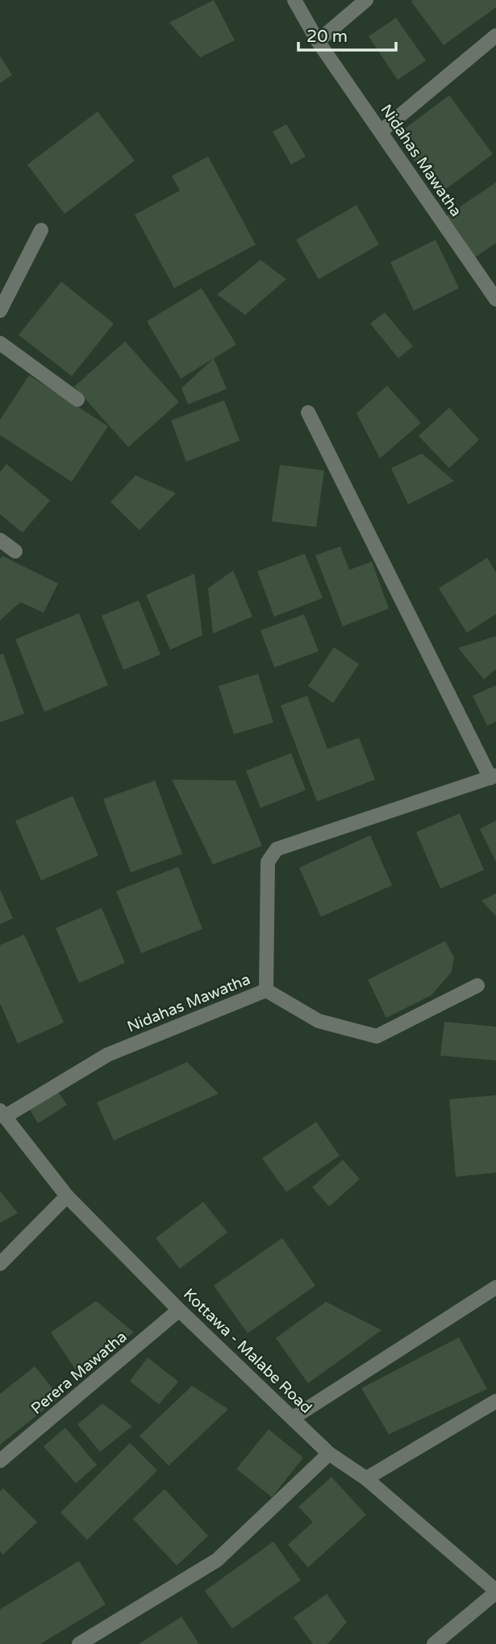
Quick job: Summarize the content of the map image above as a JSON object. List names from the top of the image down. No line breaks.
{"streets":{"street":["Nidahas Mawatha","Kottawa - Malabe Road","Perera Mawatha"]},"crossings":[["Nidahas Mawatha","Kottawa - Malabe Road"],["Kottawa - Malabe Road","Perera Mawatha"]],"scale_bar":"20 m"}
